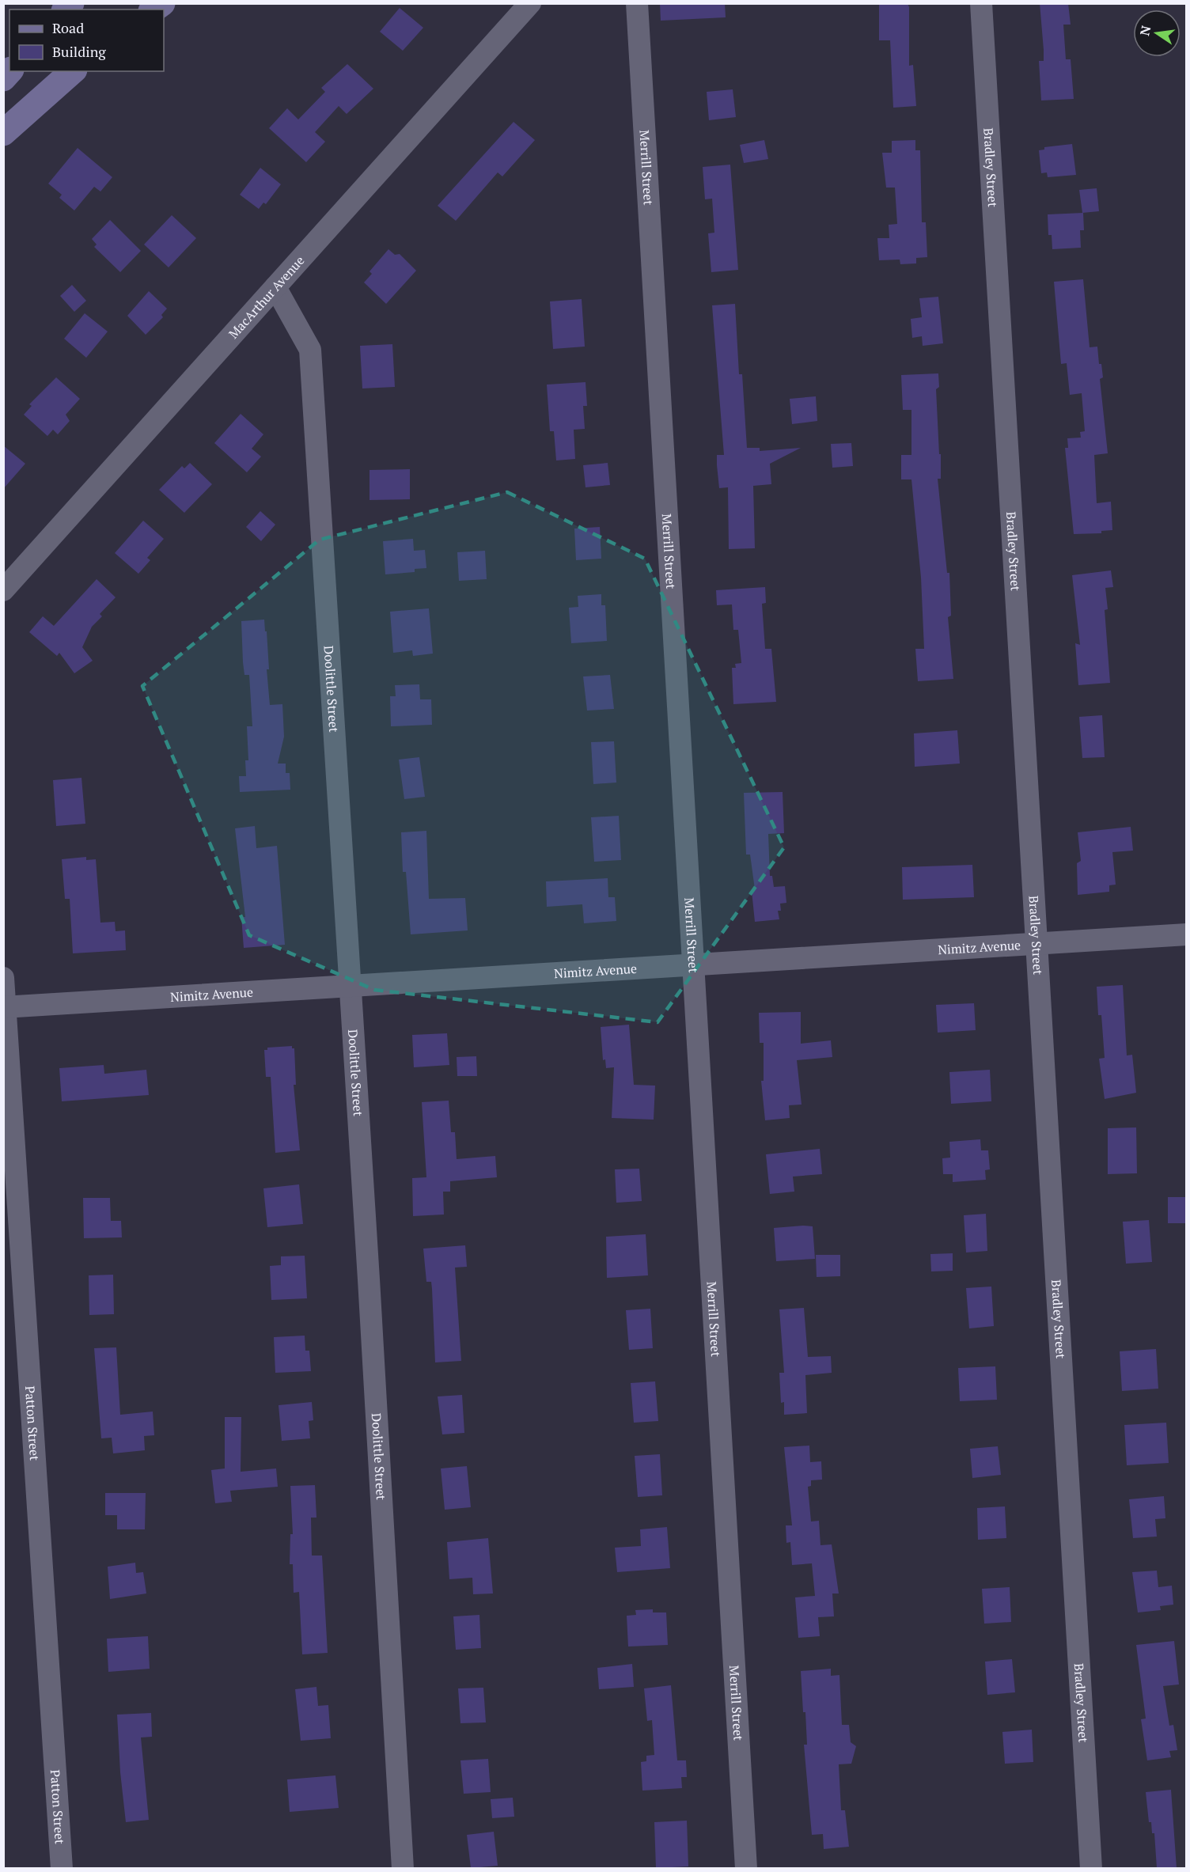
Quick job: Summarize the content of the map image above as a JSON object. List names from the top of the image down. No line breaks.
{"streets":{"street":["Merrill Street","Bradley Street","MacArthur Avenue","Doolittle Street","Nimitz Avenue","Patton Street"]},"crossings":[["Merrill Street","Nimitz Avenue"],["Bradley Street","Nimitz Avenue"],["MacArthur Avenue","Doolittle Street"],["Doolittle Street","Nimitz Avenue"],["Nimitz Avenue","Patton Street"]],"legend":["Road","Building"],"north":"left"}
